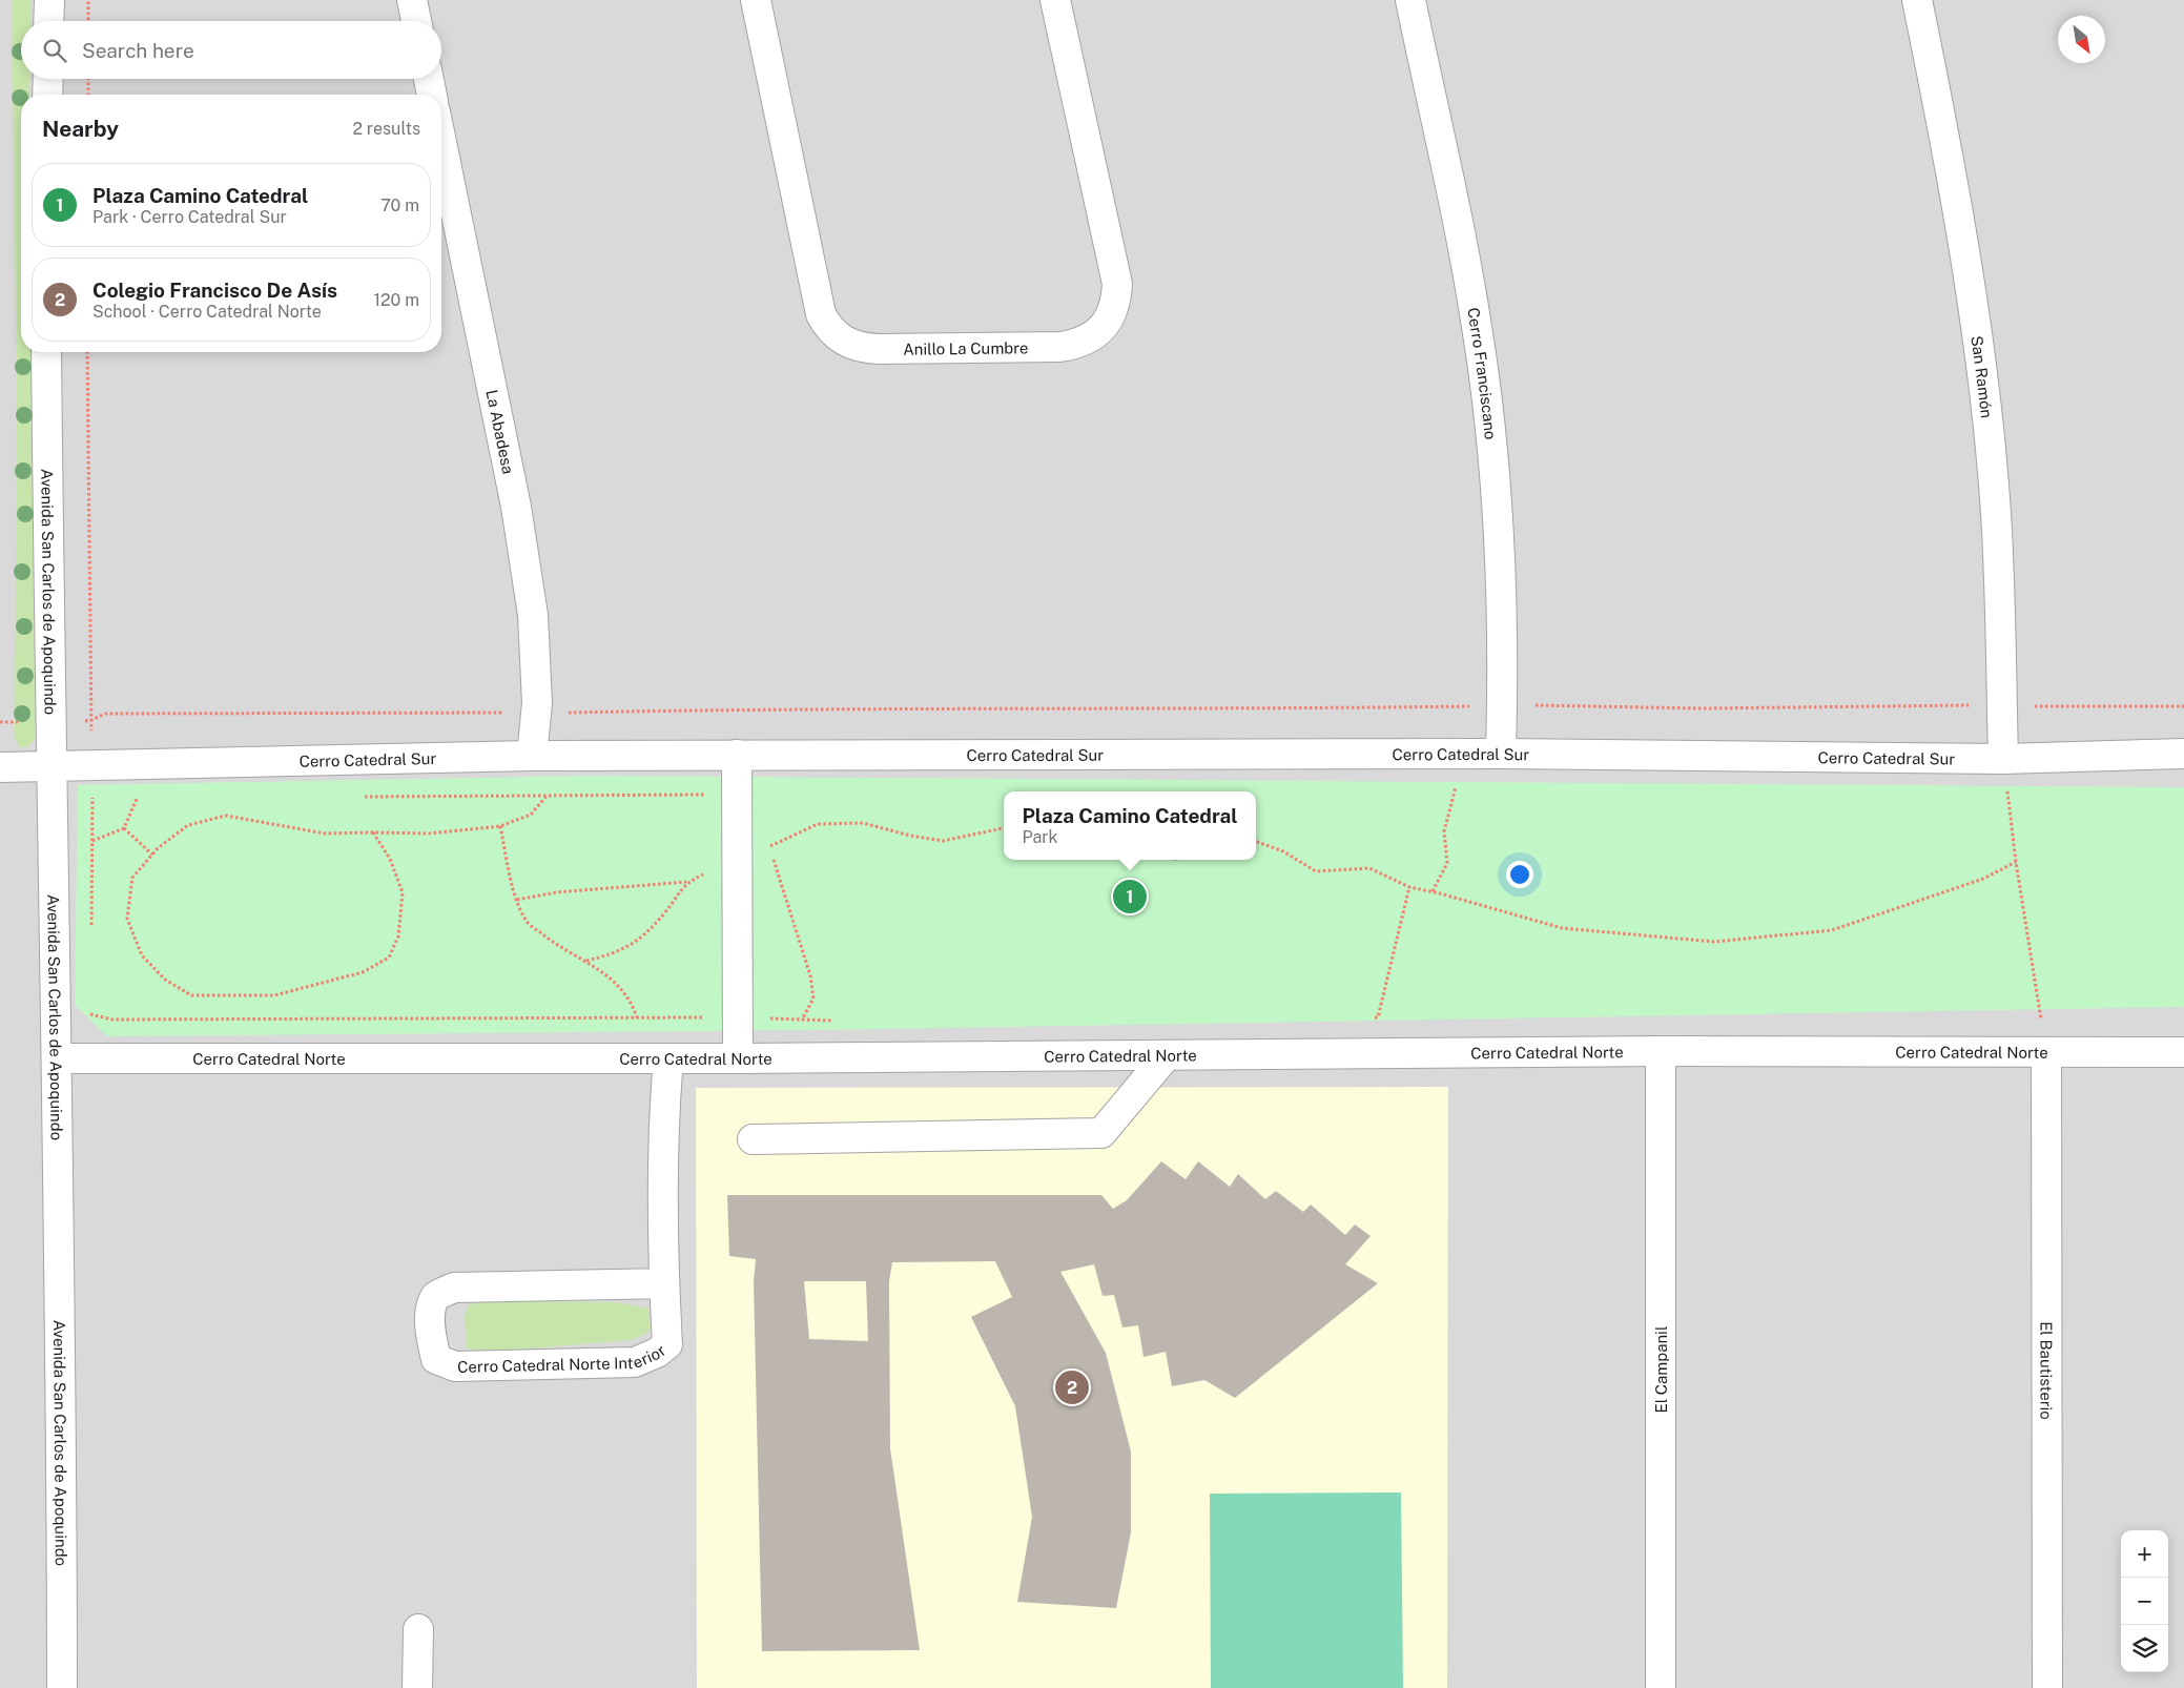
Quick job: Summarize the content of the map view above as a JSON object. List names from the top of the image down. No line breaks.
{"streets":{"street":["Anillo La Cumbre","Cerro Franciscano","San Ramón","La Abadesa","Avenida San Carlos de Apoquindo","Cerro Catedral Sur","Cerro Catedral Norte","Cerro Catedral Norte Interior","El Campanil","El Bautisterio"]},"crossings":[["Cerro Franciscano","Cerro Catedral Sur"],["San Ramón","Cerro Catedral Sur"],["La Abadesa","Cerro Catedral Sur"],["Avenida San Carlos de Apoquindo","Cerro Catedral Sur"],["Avenida San Carlos de Apoquindo","Cerro Catedral Norte"],["Cerro Catedral Norte","Cerro Catedral Norte Interior"],["Cerro Catedral Norte","El Campanil"],["Cerro Catedral Norte","El Bautisterio"]],"north":"bottom right","page":{"search":"Search here","heading":["Nearby","2 results"],"list":[{"mark":"1","name":"Plaza Camino Catedral","note":"Park · Cerro Catedral Sur","value":"70 m"},{"mark":"2","name":"Colegio Francisco De Asís","note":"School · Cerro Catedral Norte","value":"120 m"}],"popup":["Plaza Camino Catedral","Park"],"pins":["1","2"],"map_buttons":["+","−"]}}
